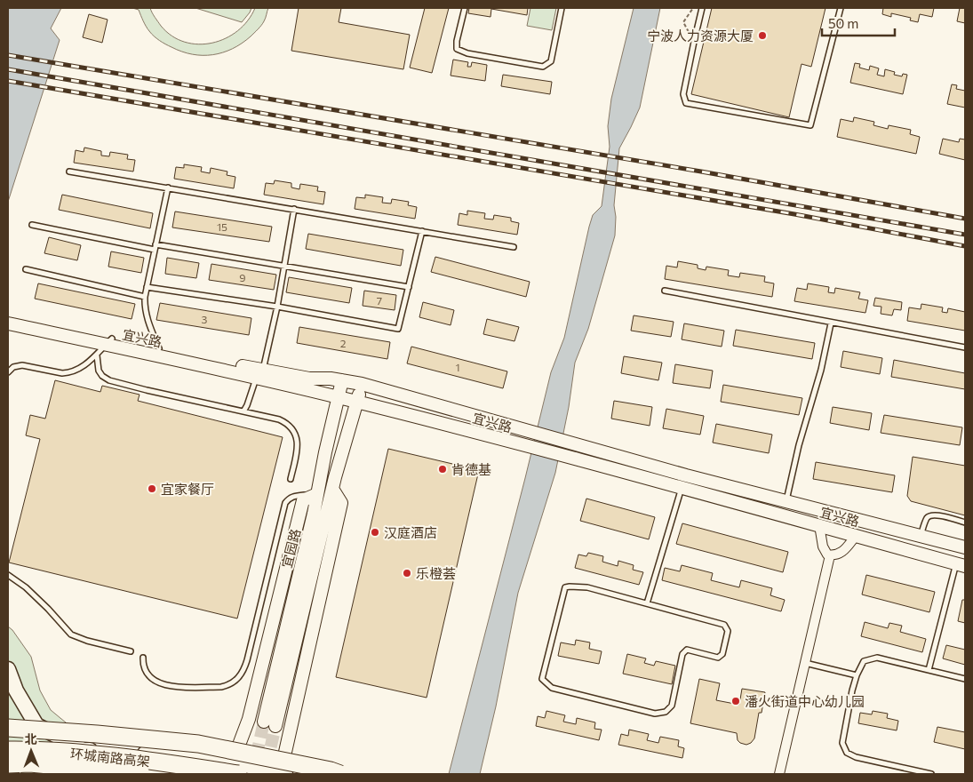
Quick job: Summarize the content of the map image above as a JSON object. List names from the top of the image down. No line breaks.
{"streets":{"highway":["环城南路高架"],"street":["宜兴路","宜园路"]},"crossings":[["宜兴路","宜园路"]],"places":["宁波人力资源大厦","肯德基","宜家餐厅","汉庭酒店","乐橙荟","潘火街道中心幼儿园"],"house_numbers":["15","9","7","3","2","1"],"scale_bar":"50 m","north":"top"}
